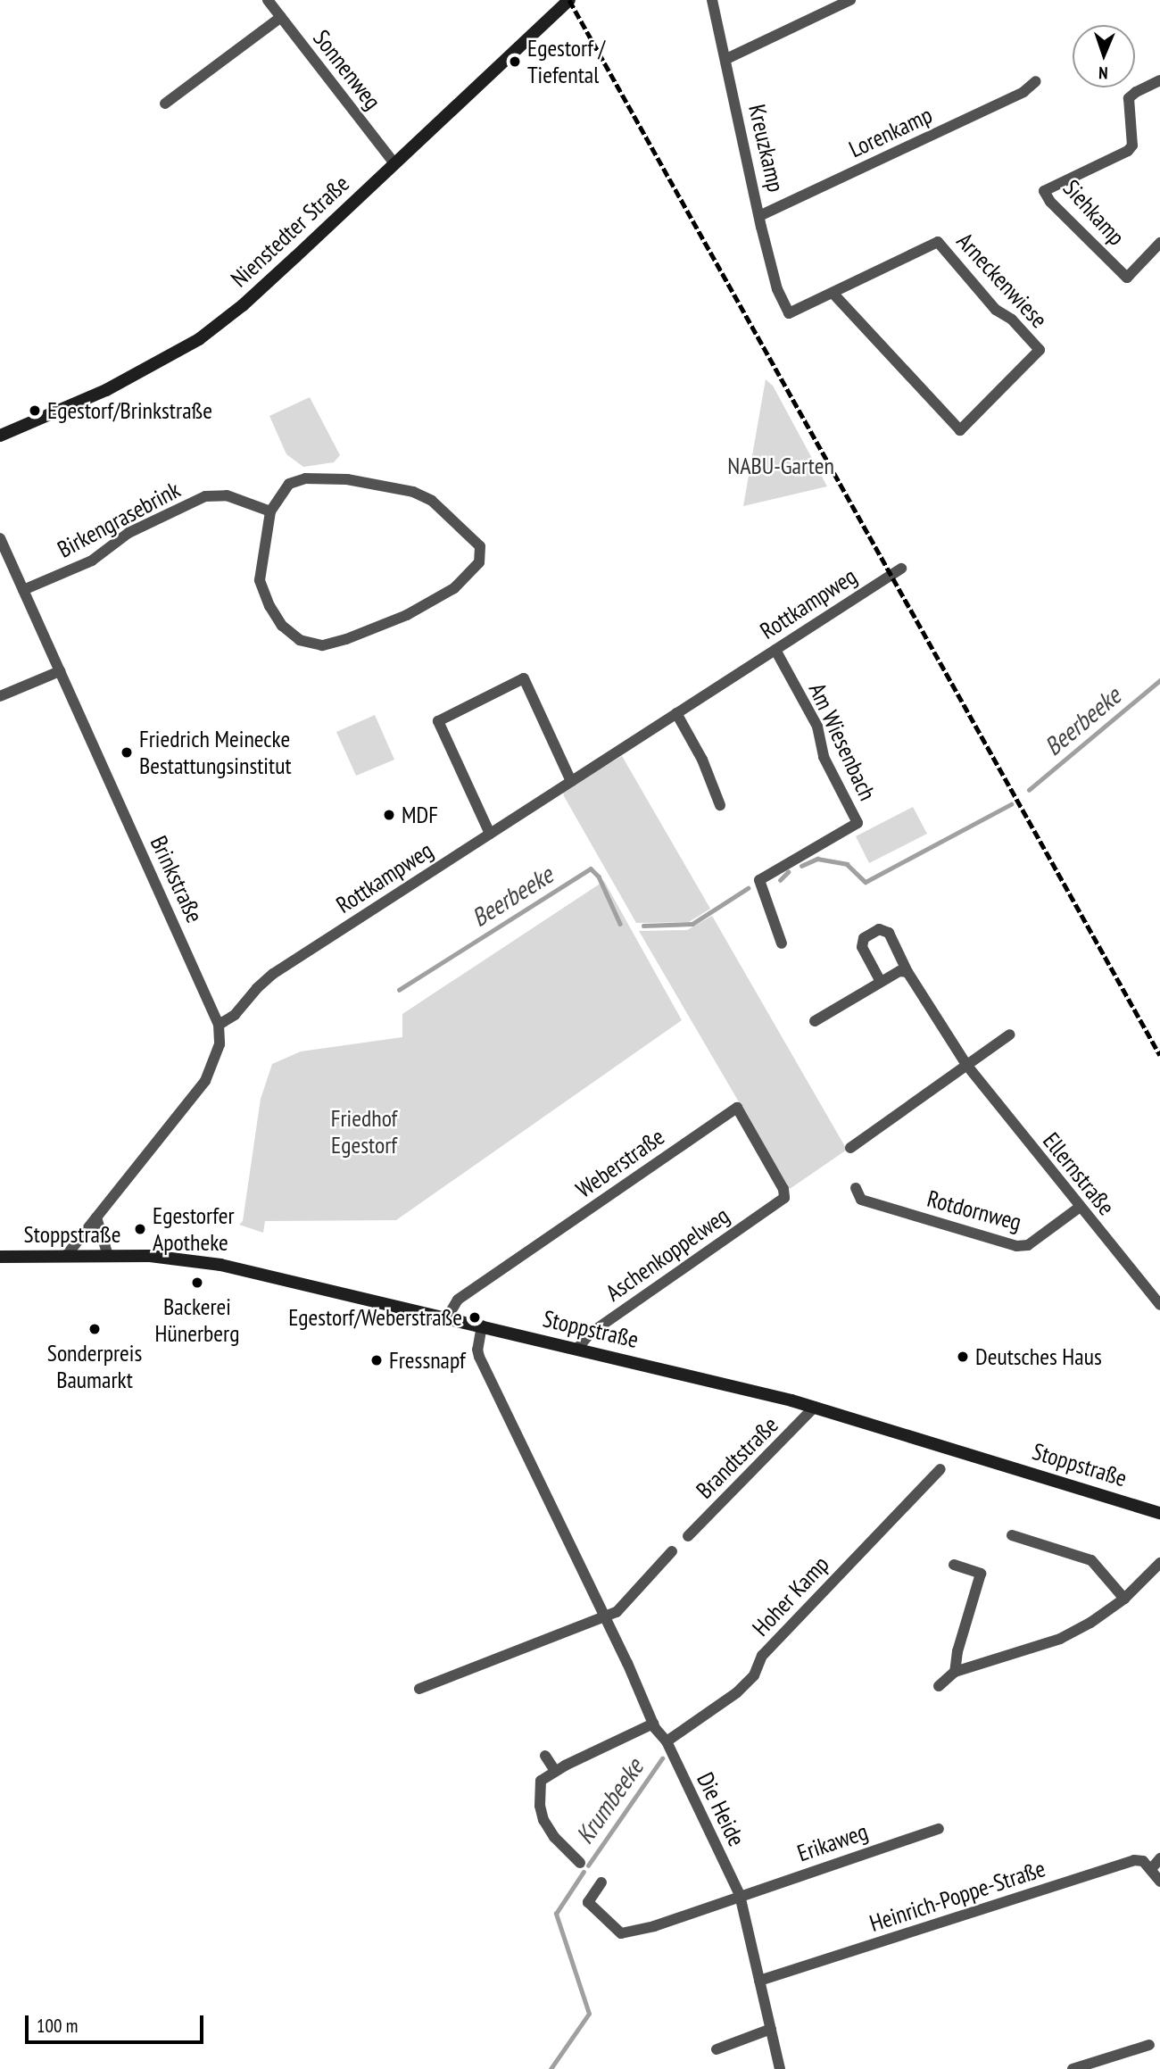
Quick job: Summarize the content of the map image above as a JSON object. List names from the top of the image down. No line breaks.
{"streets":{"main road":["Nienstedter Straße","Stoppstraße"],"street":["Sonnenweg","Lorenkamp","Kreuzkamp","Siehkamp","Arneckenwiese","Birkengrasebrink","Rottkampweg","Am Wiesenbach","Brinkstraße","Weberstraße","Ellernstraße","Rotdornweg","Aschenkoppelweg","Brandtstraße","Hoher Kamp","Die Heide","Erikaweg","Heinrich-Poppe-Straße"]},"crossings":[["Sonnenweg","Nienstedter Straße"],["Lorenkamp","Kreuzkamp"],["Kreuzkamp","Arneckenwiese"],["Birkengrasebrink","Brinkstraße"],["Rottkampweg","Am Wiesenbach"],["Rottkampweg","Brinkstraße"],["Brinkstraße","Stoppstraße"],["Weberstraße","Stoppstraße"],["Weberstraße","Aschenkoppelweg"],["Ellernstraße","Rotdornweg"],["Stoppstraße","Aschenkoppelweg"],["Stoppstraße","Brandtstraße"],["Stoppstraße","Die Heide"],["Hoher Kamp","Die Heide"],["Die Heide","Erikaweg"],["Die Heide","Heinrich-Poppe-Straße"]],"water":["Beerbeeke","Krumbeeke"],"parks":["NABU-Garten","Friedhof Egestorf"],"places":["Egestorf / Tiefental","Egestorf/Brinkstraße","Friedrich Meinecke Bestattungsinstitut","MDF","Egestorfer Apotheke","Backerei Hünerberg","Egestorf/Weberstraße","Sonderpreis Baumarkt","Deutsches Haus","Fressnapf"],"scale_bar":"100 m","north":"bottom"}
